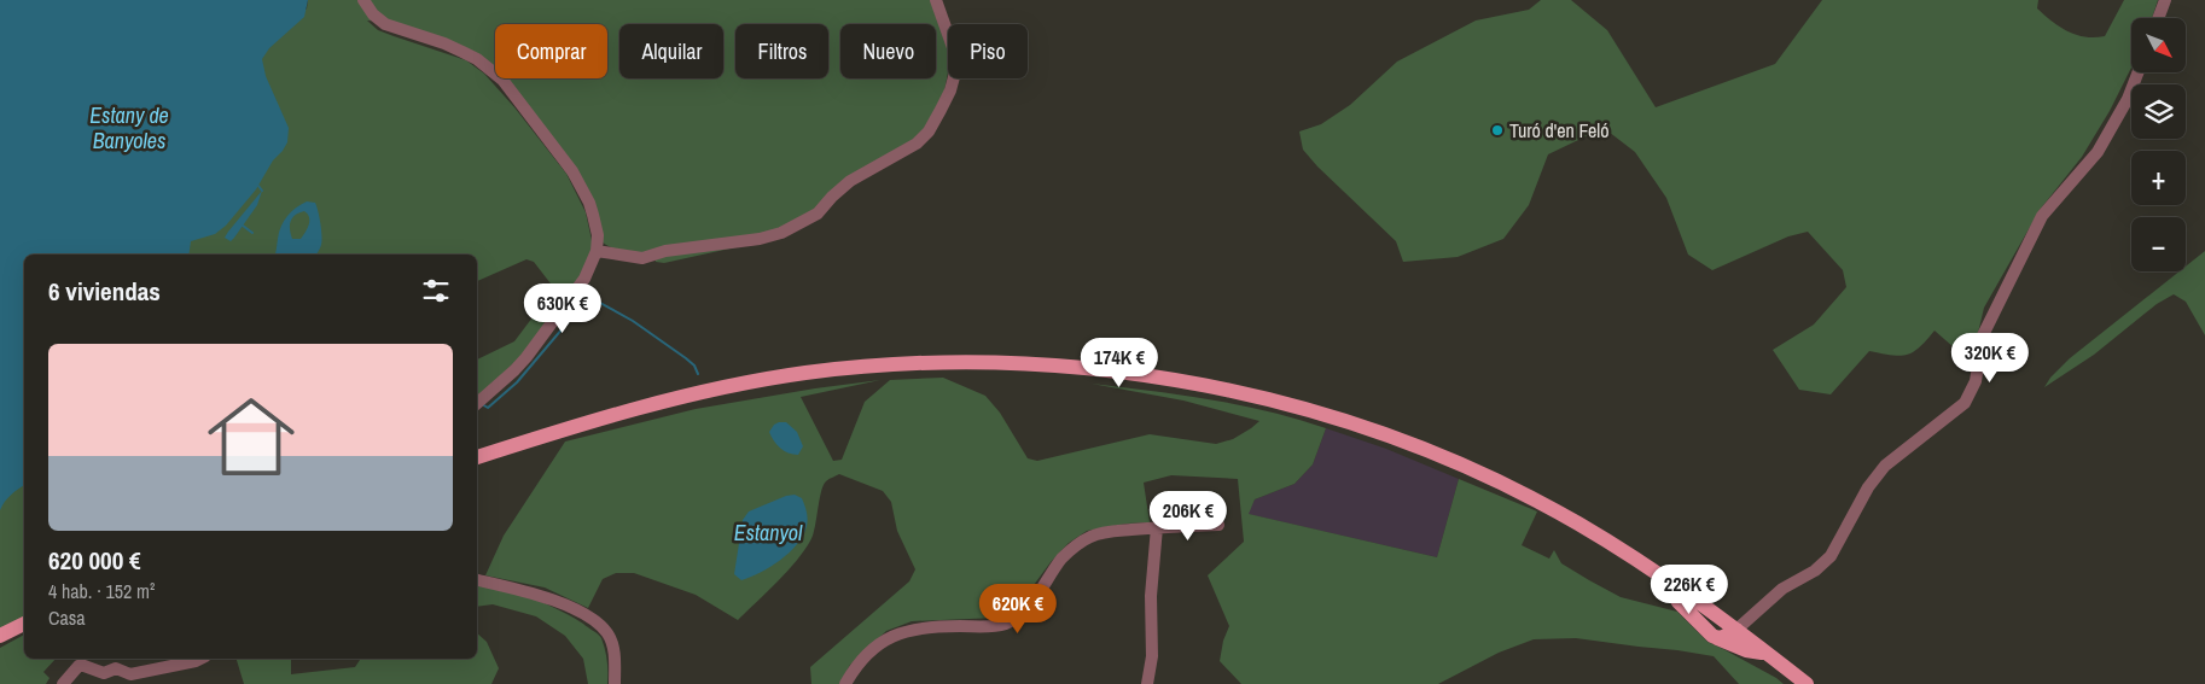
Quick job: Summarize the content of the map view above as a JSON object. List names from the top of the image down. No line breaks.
{"water":["Estany de Banyoles","Estanyol"],"places":["Turó d'en Feló"],"north":"bottom right","page":{"map_buttons":["+","−"],"chip":["Comprar","Alquilar","Filtros","Nuevo","Piso"],"heading":"6 viviendas","price":["630K €","320K €","174K €","206K €","226K €","620K €"],"list":[{"name":"620 000 €","note":"4 hab. · 152 m² · Casa"}]}}
